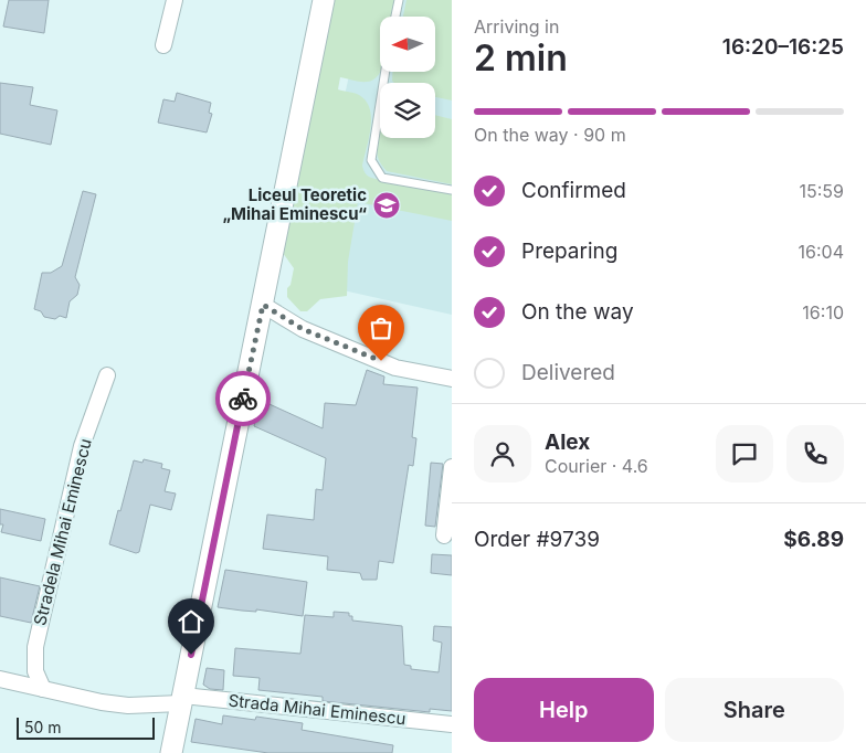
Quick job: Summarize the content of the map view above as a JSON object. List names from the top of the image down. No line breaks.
{"streets":{"street":["Stradela Mihai Eminescu","Strada Mihai Eminescu"]},"crossings":[["Stradela Mihai Eminescu","Strada Mihai Eminescu"]],"places":{"school or university":["Liceul Teoretic „Mihai Eminescu“"]},"scale_bar":"50 m","north":"left","page":{"heading":["2 min","Arriving in","16:20–16:25"],"panel":["Alex","Courier · 4.6","Order #9739","$6.89"],"bar":"On the way · 90 m","list":[["Confirmed","15:59"],["Preparing","16:04"],["On the way","16:10"],"Delivered"],"buttons":["Help","Share"],"scale":"50 m"}}
